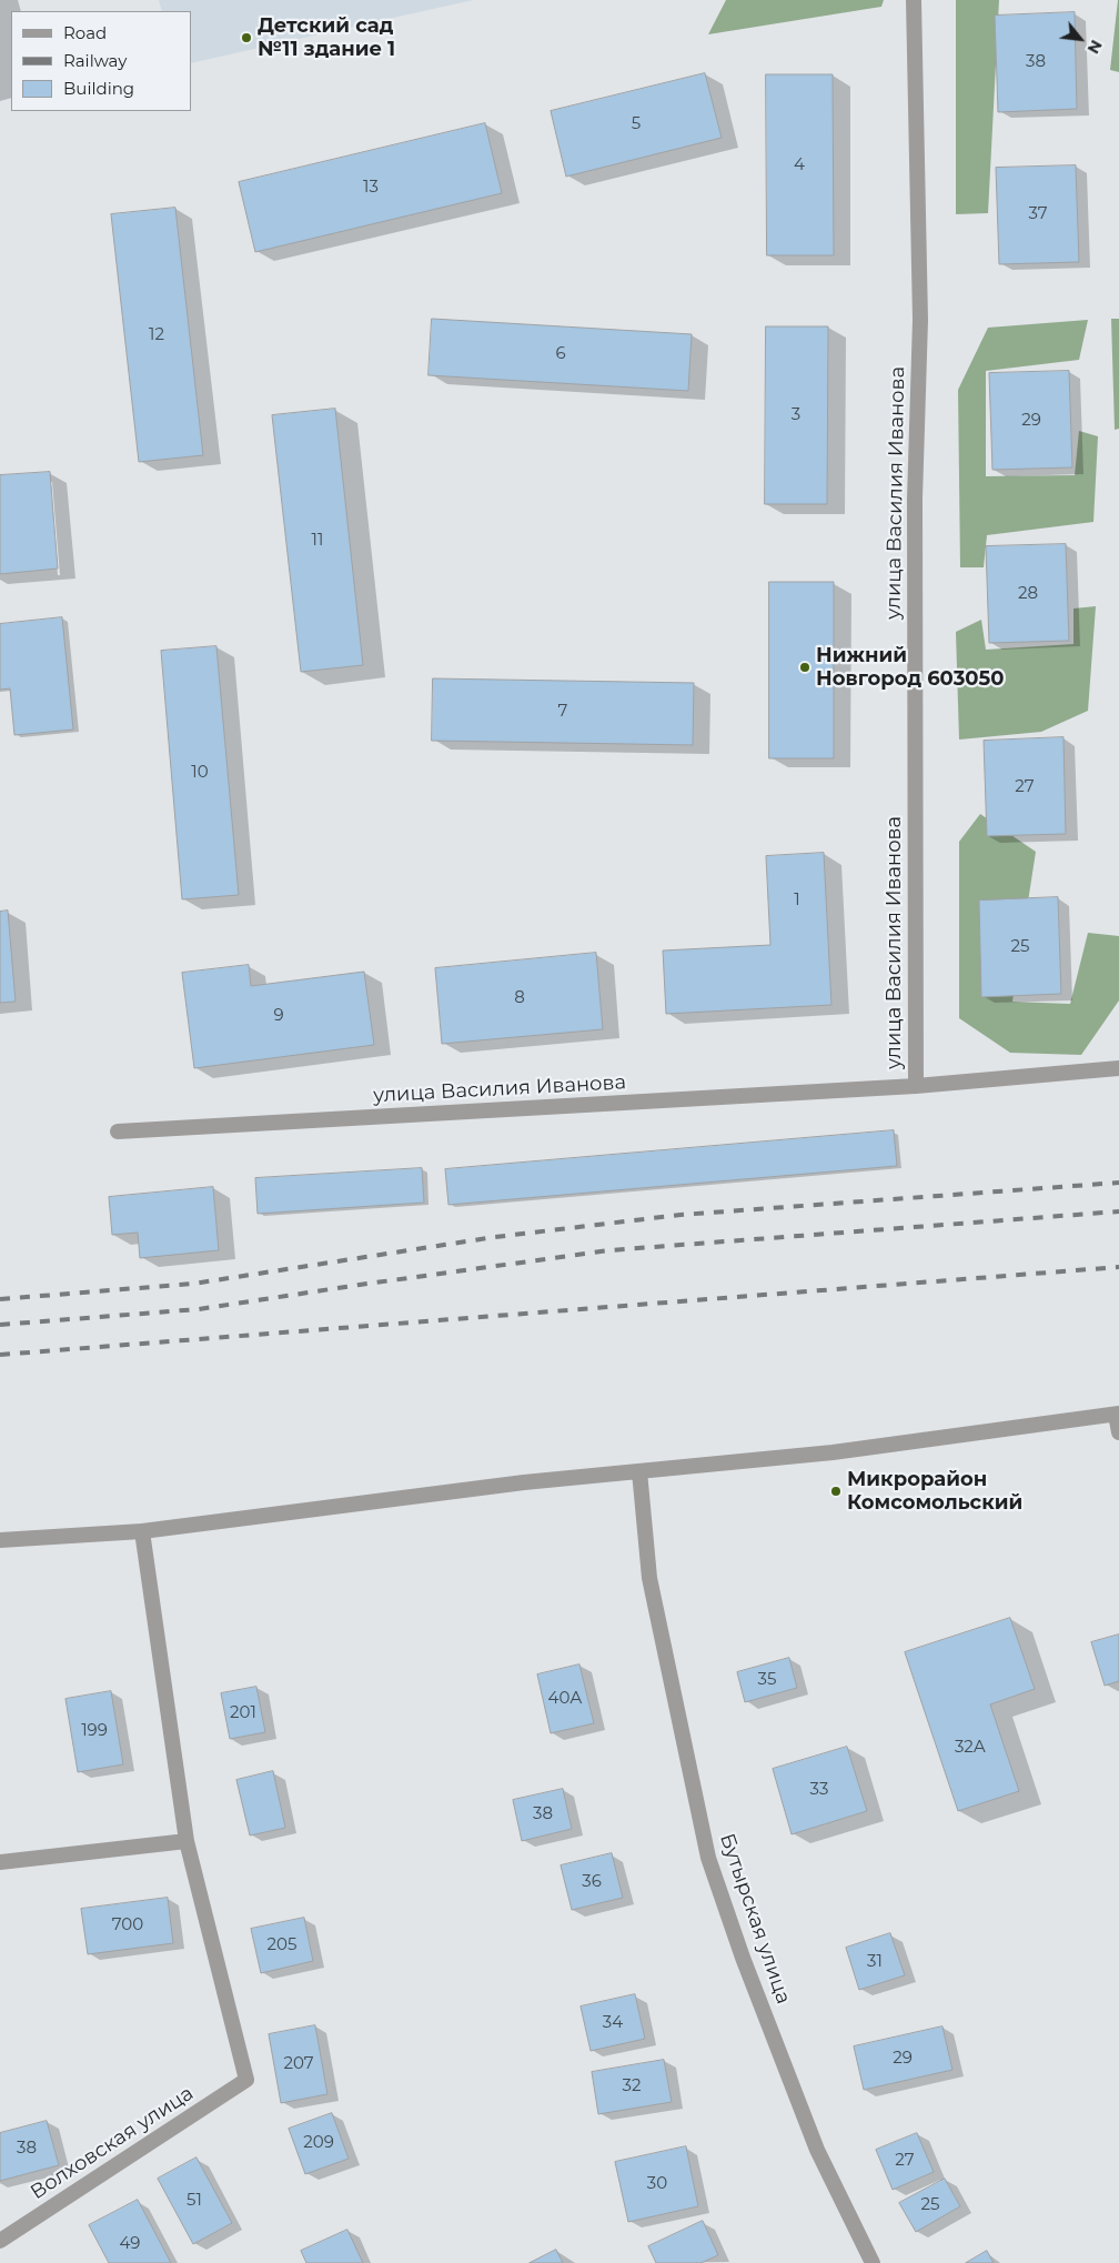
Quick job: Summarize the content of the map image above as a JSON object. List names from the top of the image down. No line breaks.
{"streets":{"street":["улица Василия Иванова","Бутырская улица","Волховская улица"]},"places":["Детский сад №11 здание 1","Нижний Новгород 603050","Микрорайон Комсомольский"],"house_numbers":["38","5","4","13","37","12","6","3","29","11","28","7","10","27","1","25","8","9","35","40А","201","199","32А","33","38","36","700","205","31","34","29","207","32","209","38","27","30","51","25","49"],"legend":["Road","Railway","Building"],"north":"bottom right"}
